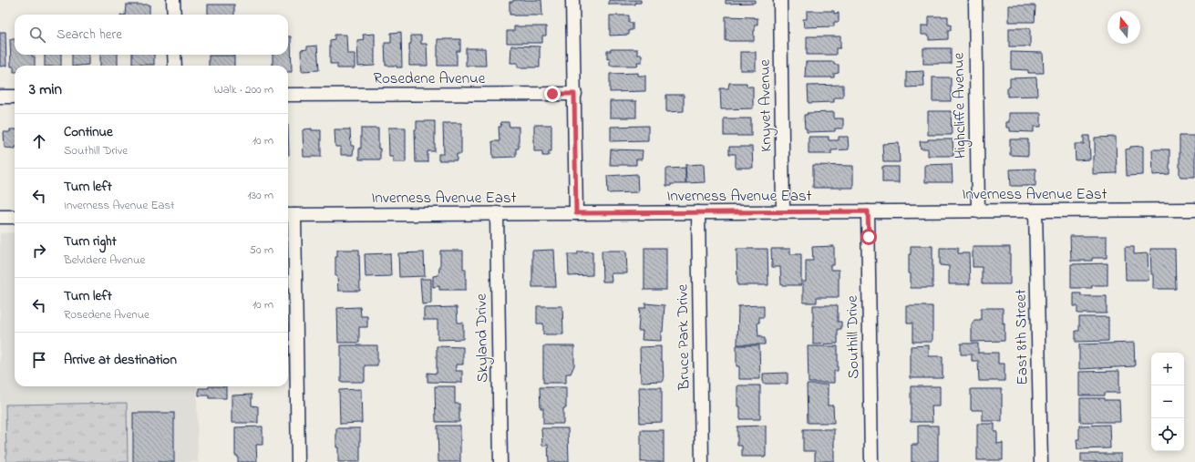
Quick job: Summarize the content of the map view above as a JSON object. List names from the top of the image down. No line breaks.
{"streets":{"street":["Rosedene Avenue","Knyvet Avenue","Highcliffe Avenue","Inverness Avenue East","Bruce Park Drive","Southill Drive","East 8th Street","Skyland Drive"]},"crossings":[["Knyvet Avenue","Inverness Avenue East"],["Highcliffe Avenue","Inverness Avenue East"],["Inverness Avenue East","Bruce Park Drive"],["Inverness Avenue East","Southill Drive"],["Inverness Avenue East","East 8th Street"],["Inverness Avenue East","Skyland Drive"]],"north":"top","page":{"search":"Search here","heading":["3 min","Walk · 200 m"],"list":[["Continue","Southill Drive","10 m"],["Turn left","Inverness Avenue East","130 m"],["Turn right","Belvidere Avenue","50 m"],["Turn left","Rosedene Avenue","10 m"],"Arrive at destination"],"map_buttons":["+","−"]}}
